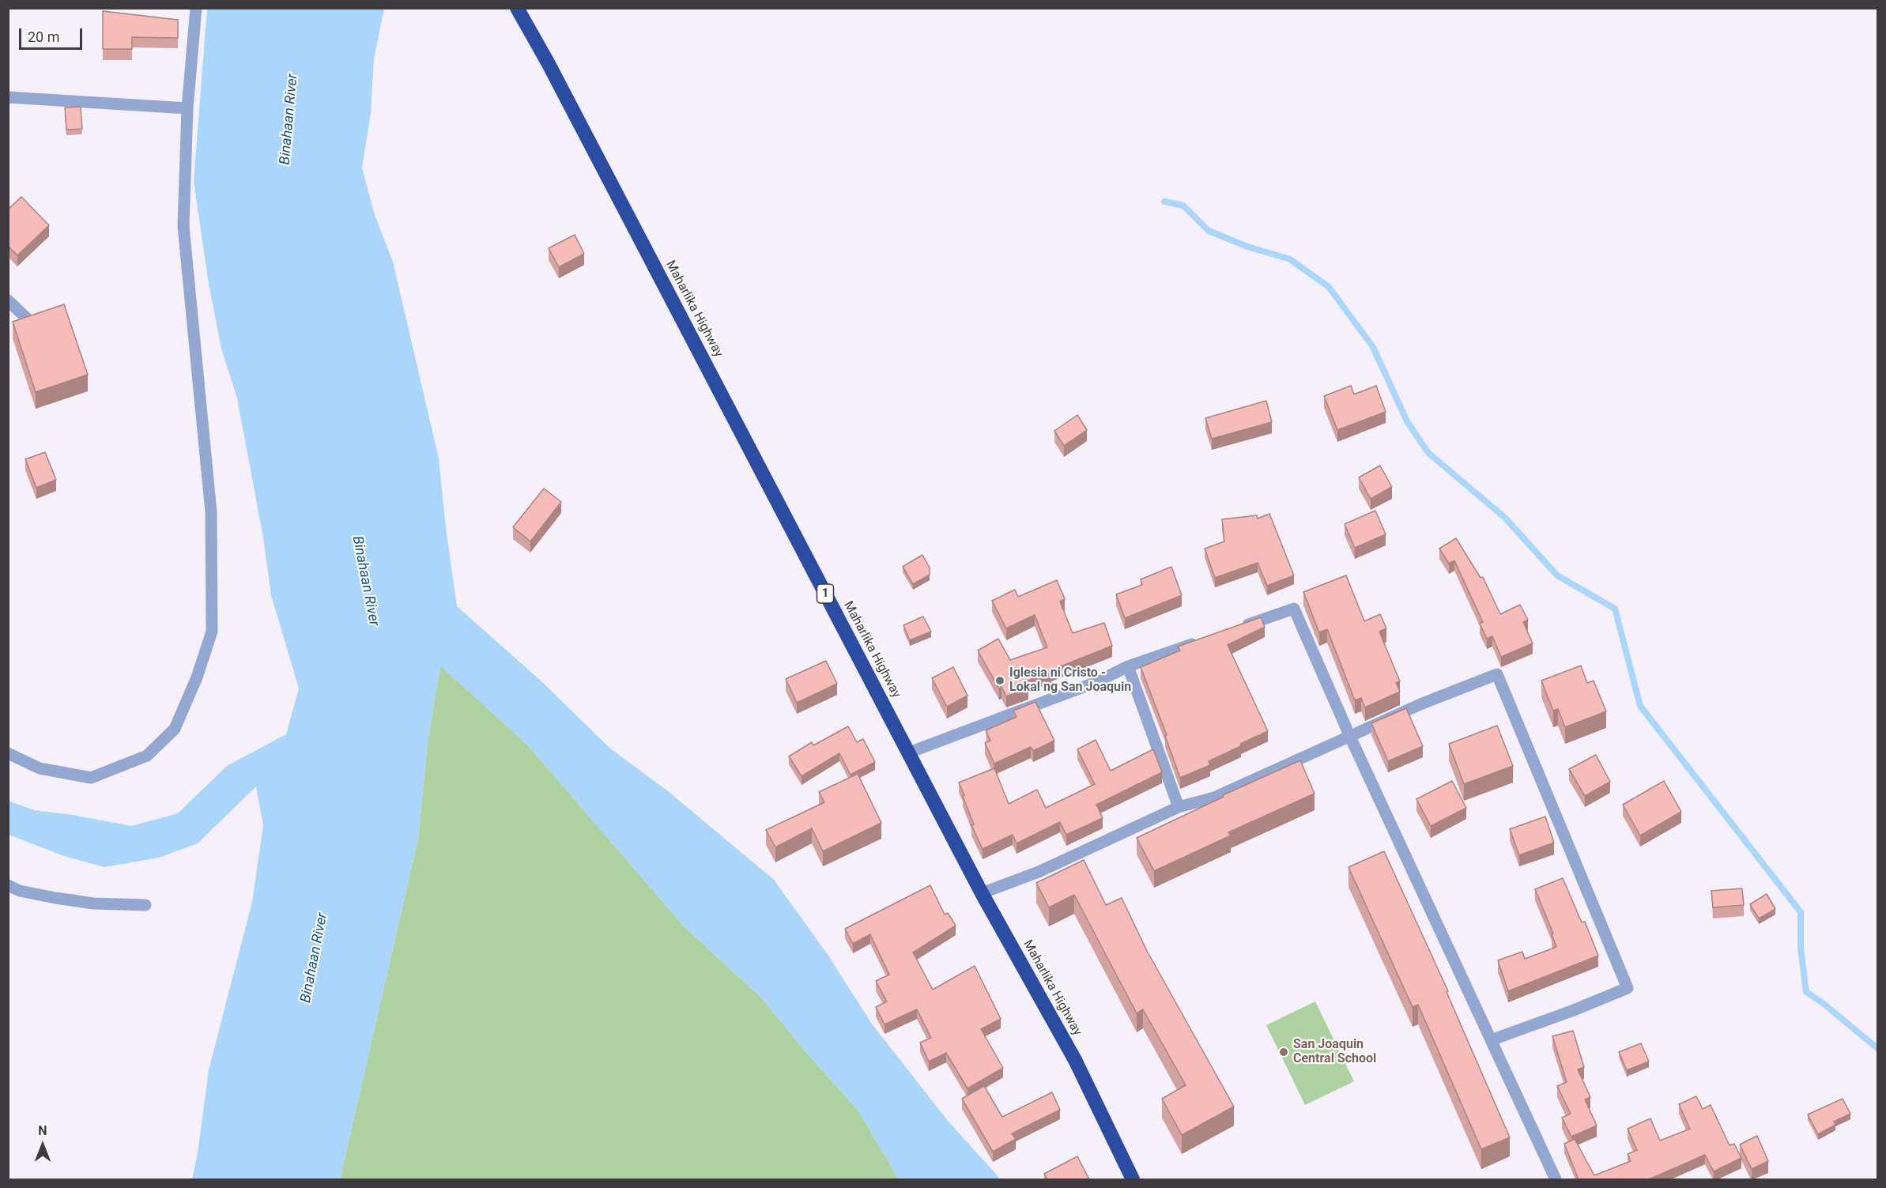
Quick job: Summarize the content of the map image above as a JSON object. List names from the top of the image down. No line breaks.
{"streets":{"highway":["Maharlika Highway","1"]},"water":["Binahaan River"],"places":["Iglesia ni Cristo - Lokal ng San Joaquin","San Joaquin Central School"],"scale_bar":"20 m","north":"top"}
